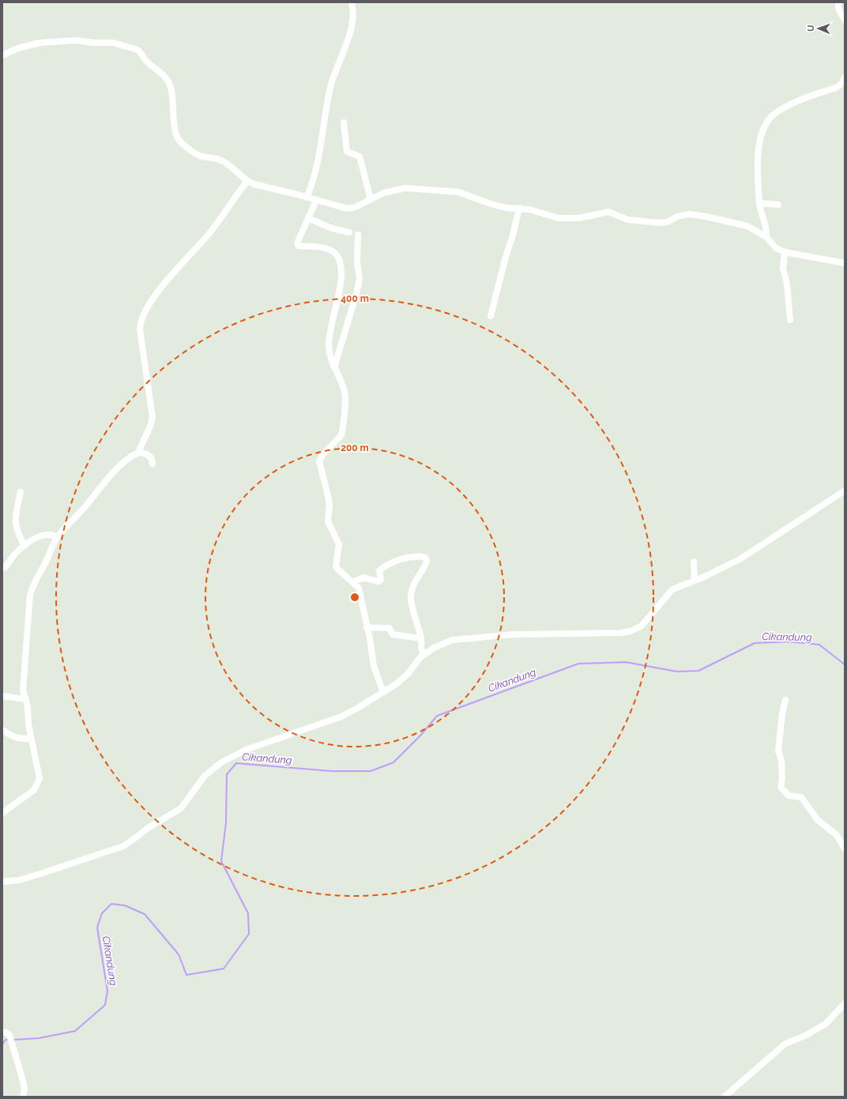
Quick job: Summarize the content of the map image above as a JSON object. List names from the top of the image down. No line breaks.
{"water":["Cikandung"],"north":"left","rings":["400 m","200 m"]}
